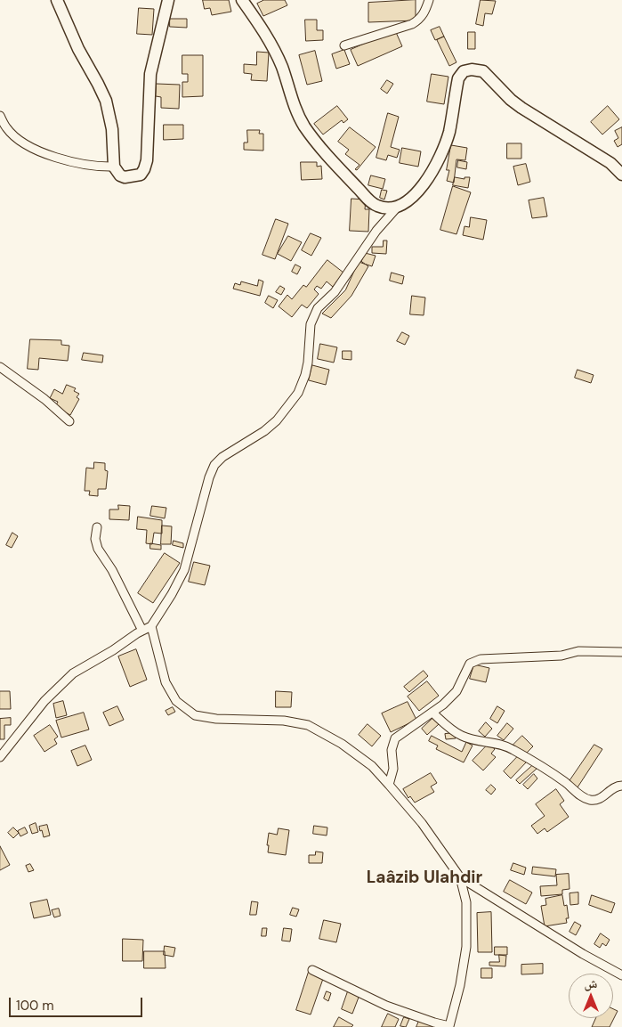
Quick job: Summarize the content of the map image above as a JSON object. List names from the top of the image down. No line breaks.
{"districts":["Laâzib Ulahdir"],"scale_bar":"100 m","north":"top"}
